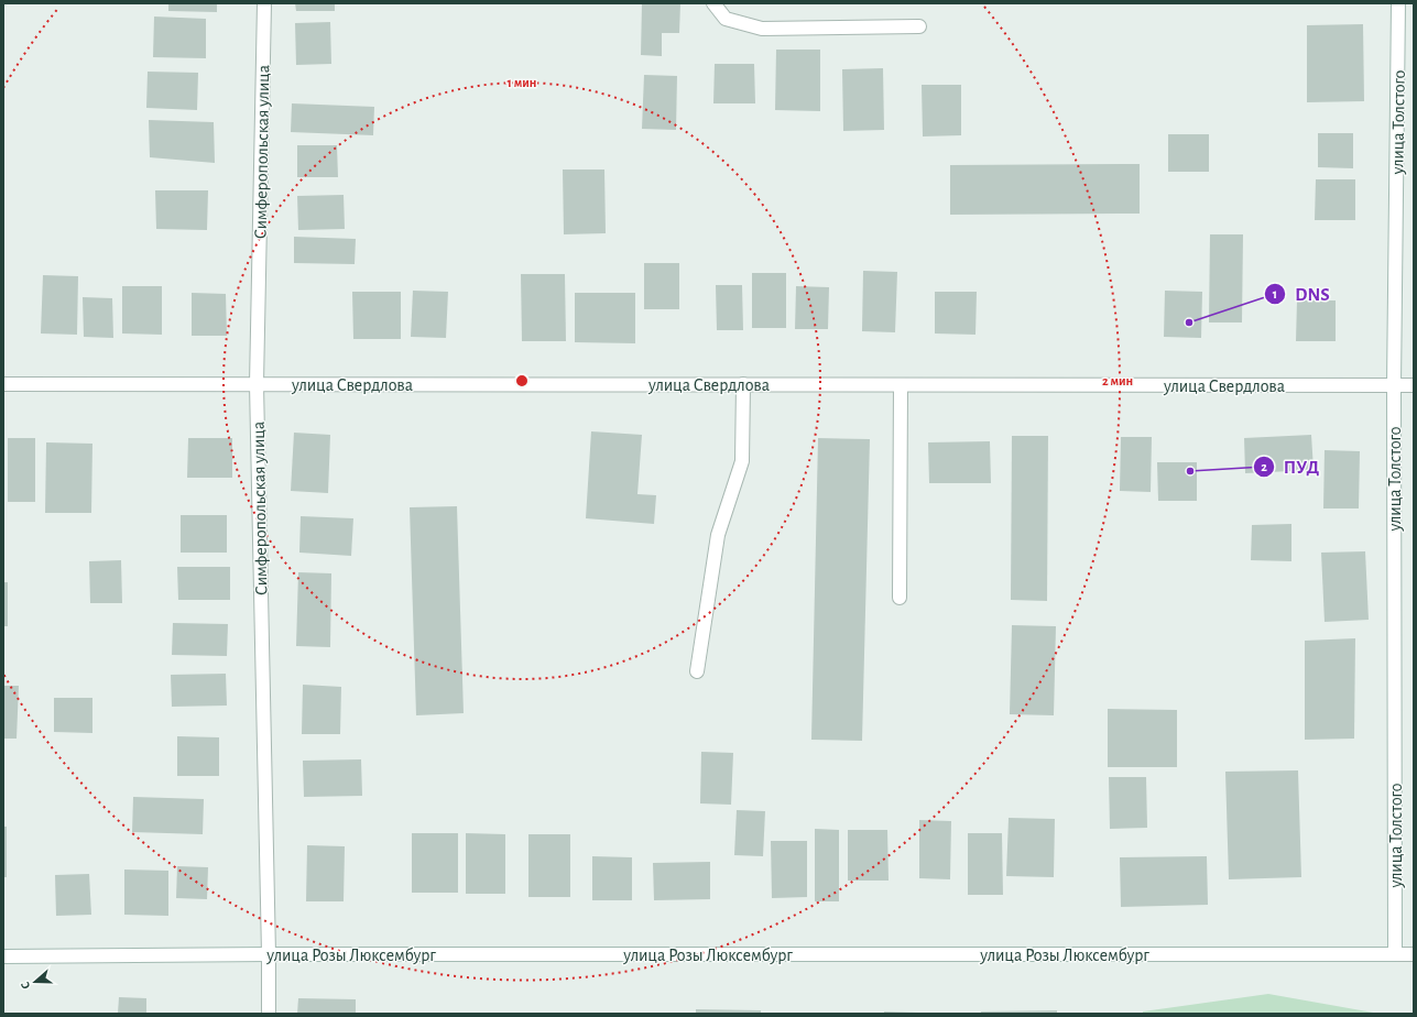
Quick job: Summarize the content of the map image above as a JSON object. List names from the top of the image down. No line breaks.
{"streets":{"street":["улица Толстого","Симферопольская улица","улица Свердлова","улица Розы Люксембург"]},"crossings":[["улица Толстого","улица Свердлова"],["улица Толстого","улица Розы Люксембург"],["Симферопольская улица","улица Свердлова"],["Симферопольская улица","улица Розы Люксембург"]],"places":["DNS","ПУД"],"north":"left","rings":["1 мин","2 мин"]}
